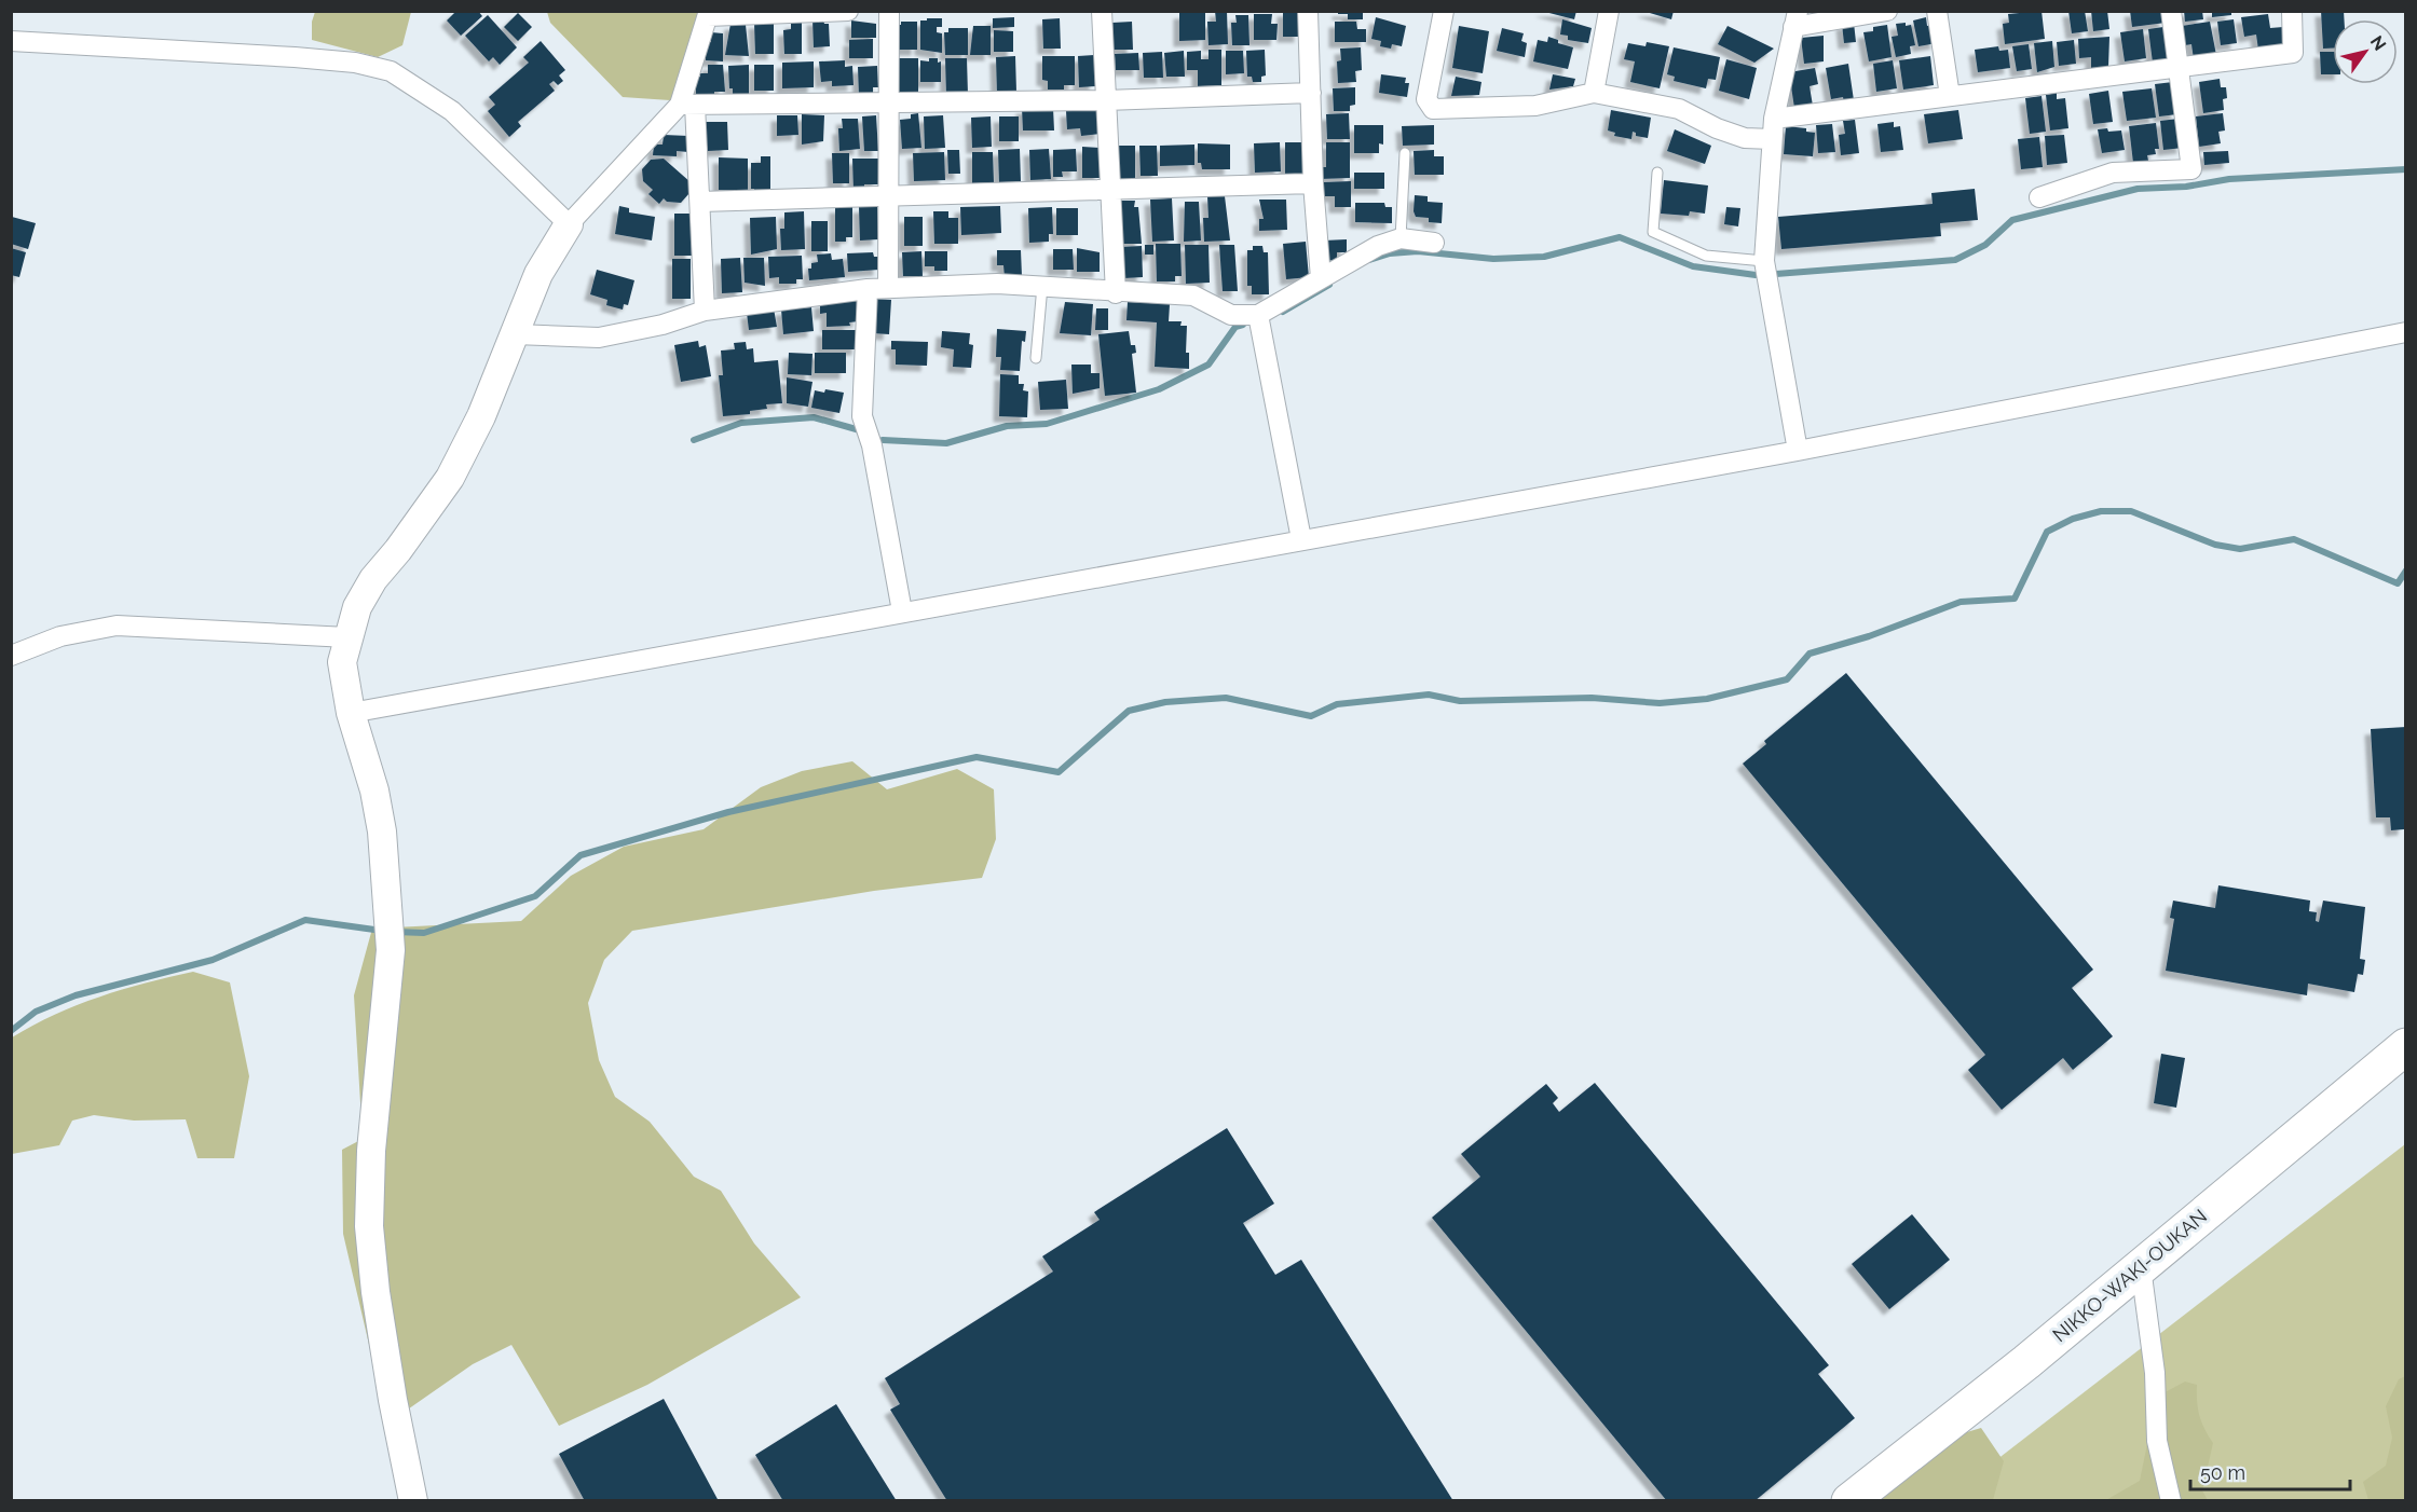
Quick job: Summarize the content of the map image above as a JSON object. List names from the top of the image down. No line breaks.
{"streets":{"highway":["NIKKO-WAKI-OUKAN"]},"scale_bar":"50 m","north":"top right"}
